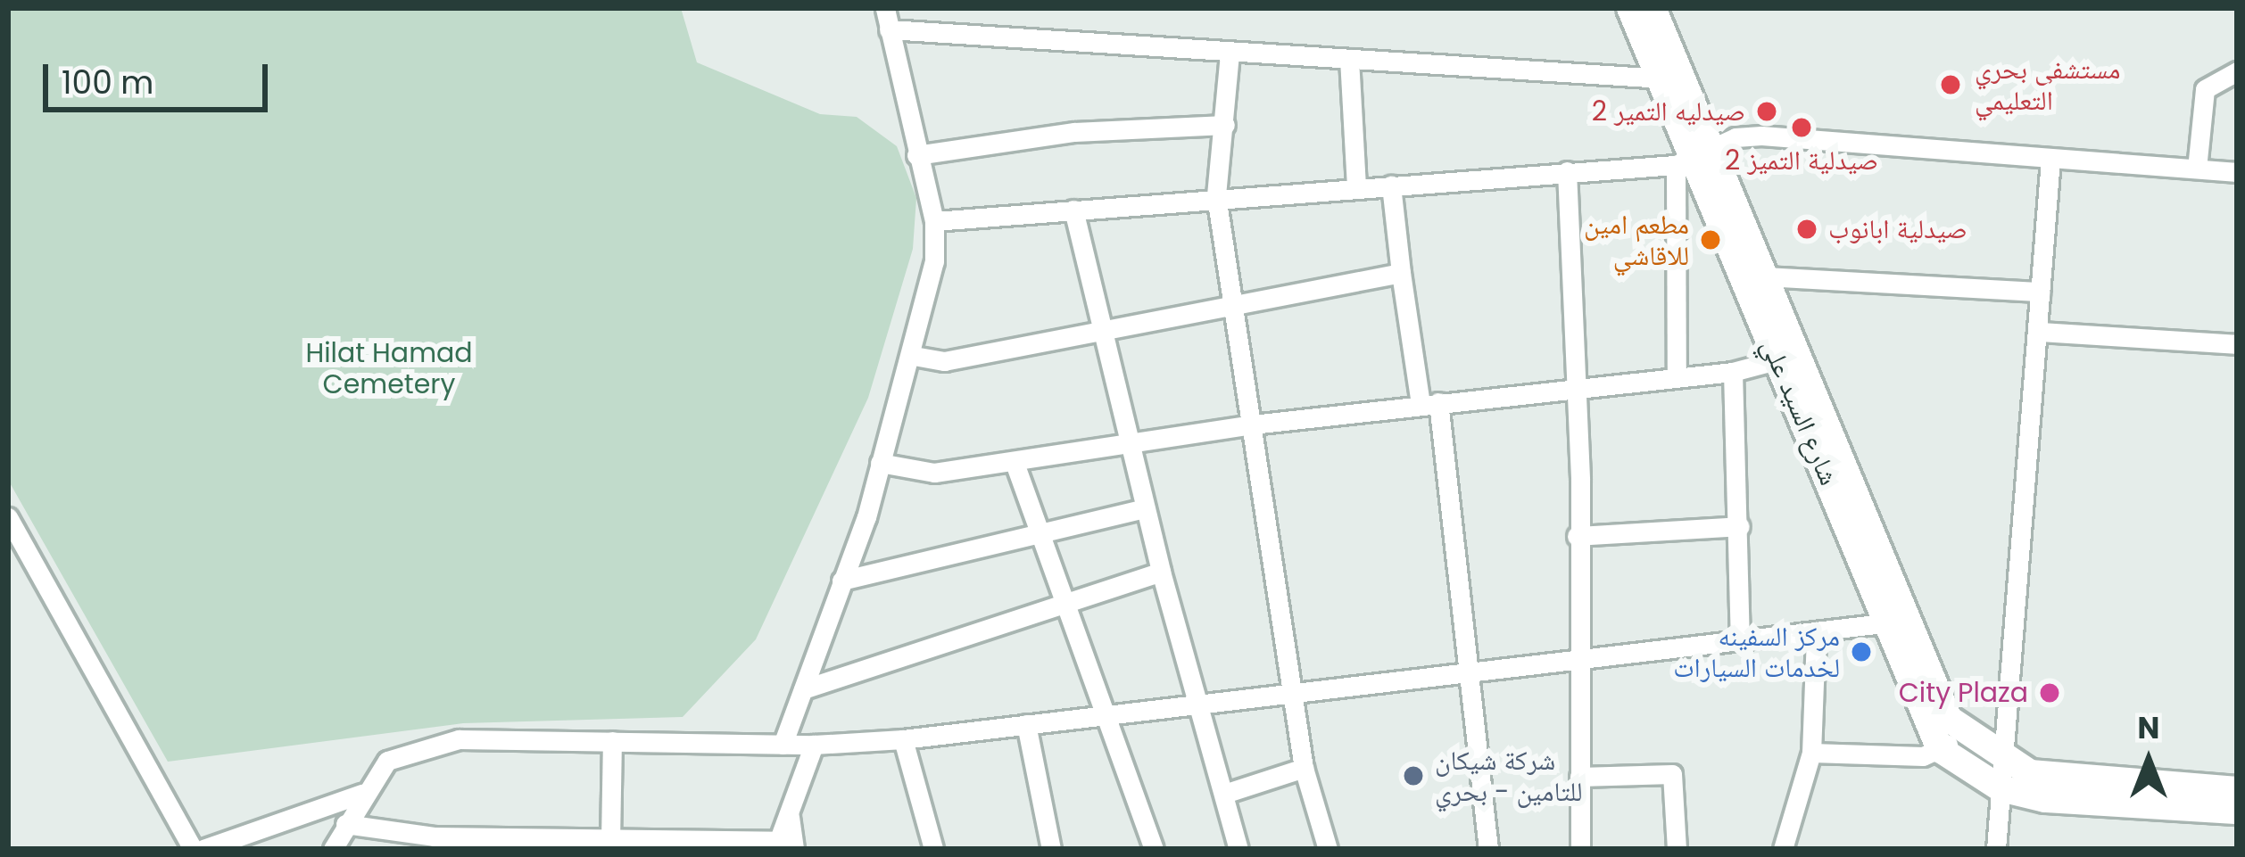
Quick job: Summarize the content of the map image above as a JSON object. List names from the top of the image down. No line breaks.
{"streets":{"main road":["شارع السيد علي"]},"parks":["Hilat Hamad Cemetery"],"places":["مستشفى بحري التعليمي","صيدليه التمير 2","صيدلية التميز 2","صيدلية ابانوب","مطعم امين للاقاشي","مركز السفينه لخدمات السيارات","City Plaza","شركة شيكان للتامين - بحري"],"scale_bar":"100 m","north":"top"}
